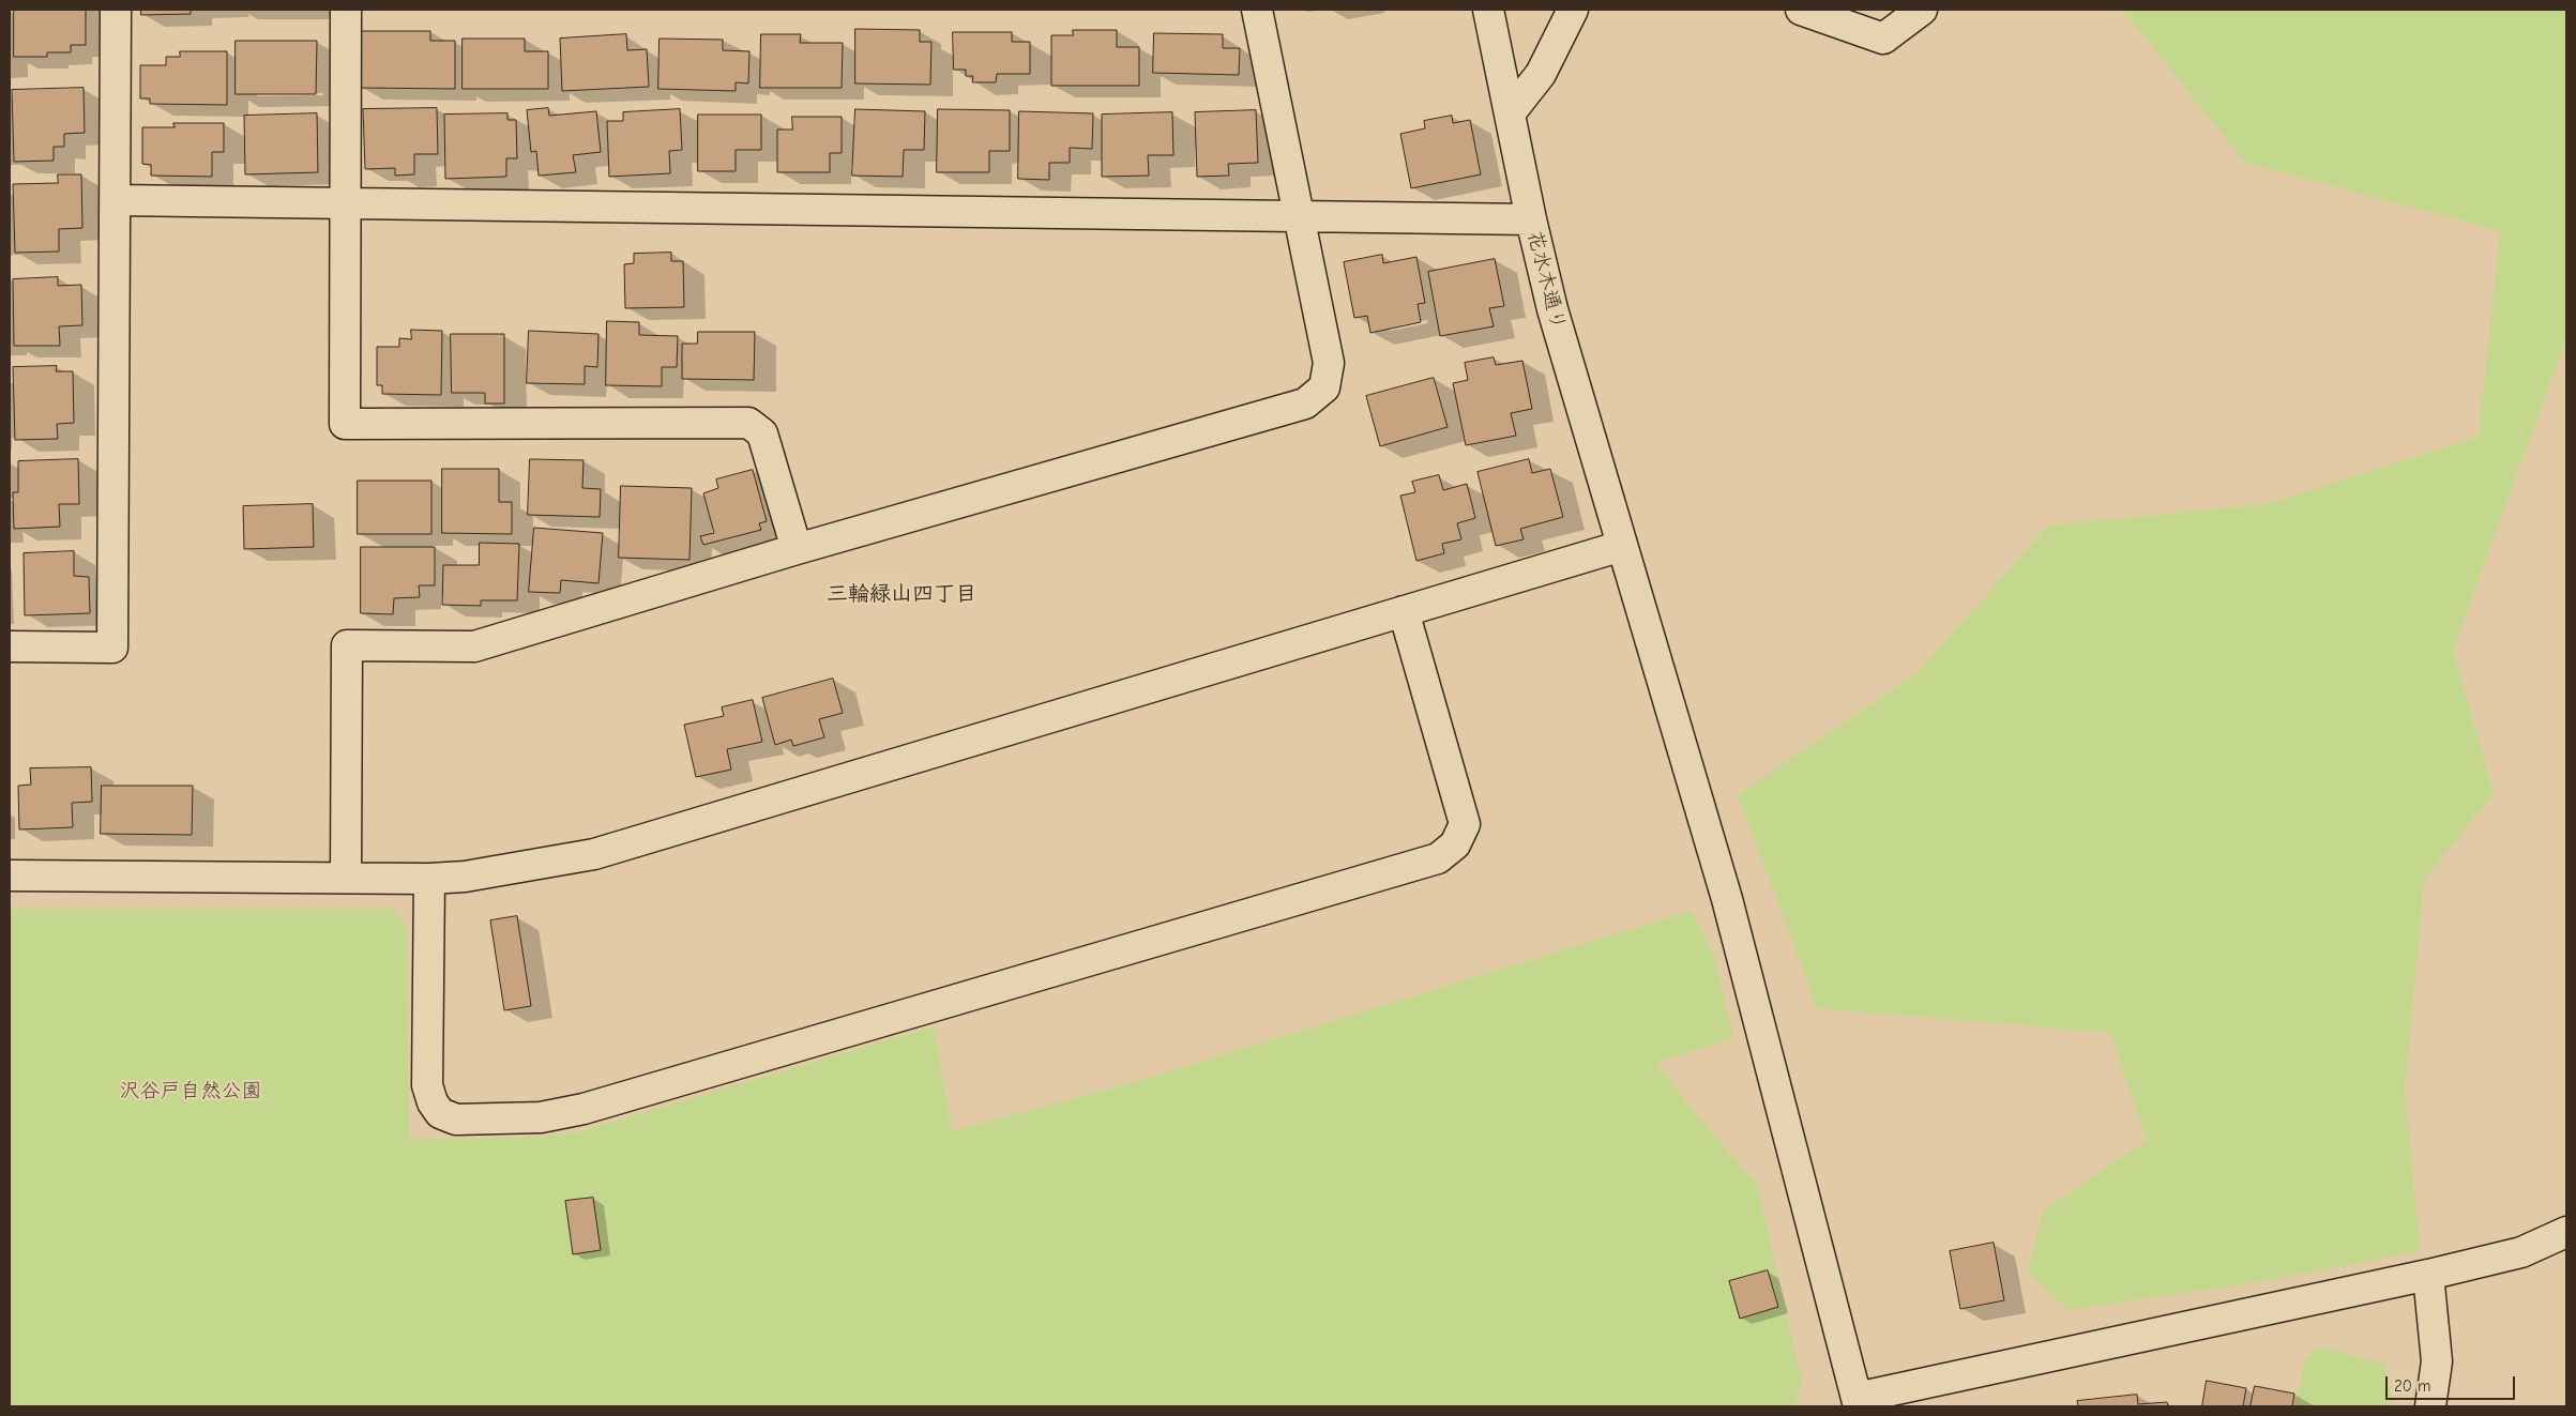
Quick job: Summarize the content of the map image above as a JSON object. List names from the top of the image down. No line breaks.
{"streets":{"street":["花水木通り"]},"districts":["三輪緑山四丁目"],"parks":["沢谷戸自然公園"],"scale_bar":"20 m"}
